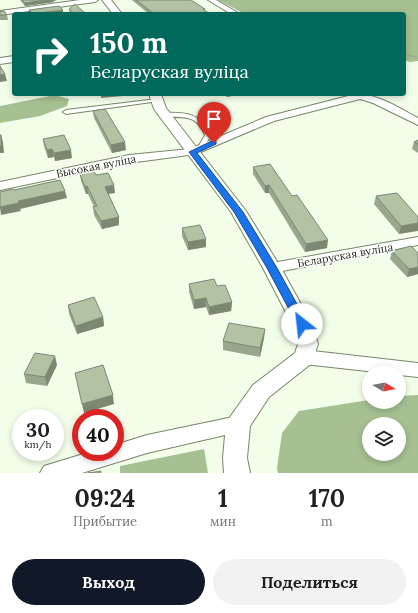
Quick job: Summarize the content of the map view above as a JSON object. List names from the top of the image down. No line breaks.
{"streets":{"street":["Высокая вуліца","Беларуская вуліца"]},"north":"right","page":{"turn":["150 m","Беларуская вуліца"],"speed":"30 km/h","limit":"40","eta":["09:24","Прибытие","1","мин","170","m"],"buttons":["Выход","Поделиться"]}}
